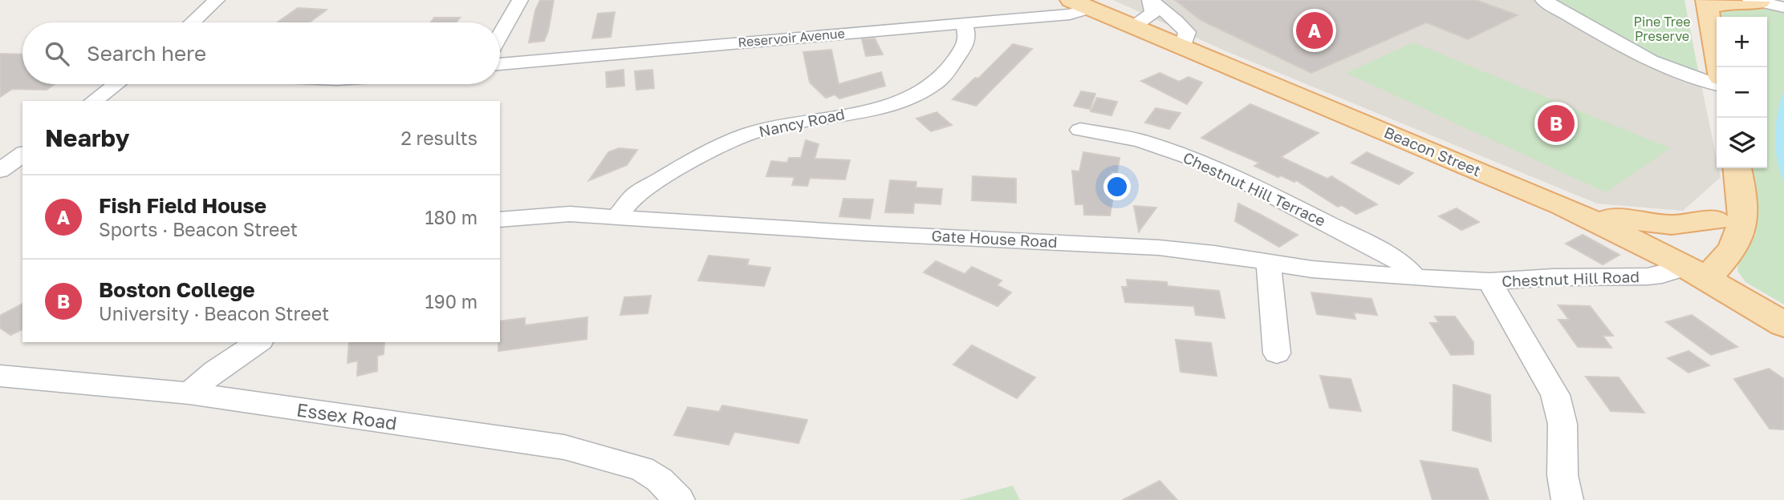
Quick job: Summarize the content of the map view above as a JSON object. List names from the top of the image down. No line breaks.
{"streets":{"main road":["Beacon Street"],"street":["Reservoir Avenue","Nancy Road","Chestnut Hill Terrace","Gate House Road","Chestnut Hill Road","Essex Road"]},"crossings":[["Reservoir Avenue","Nancy Road"],["Reservoir Avenue","Beacon Street"],["Nancy Road","Gate House Road"],["Beacon Street","Chestnut Hill Road"],["Chestnut Hill Terrace","Gate House Road"],["Gate House Road","Chestnut Hill Road"]],"parks":["Pine Tree Preserve"],"page":{"pins":["A","B"],"map_buttons":["+","−"],"search":"Search here","heading":["Nearby","2 results"],"list":[{"mark":"A","name":"Fish Field House","note":"Sports · Beacon Street","value":"180 m"},{"mark":"B","name":"Boston College","note":"University · Beacon Street","value":"190 m"}]}}
